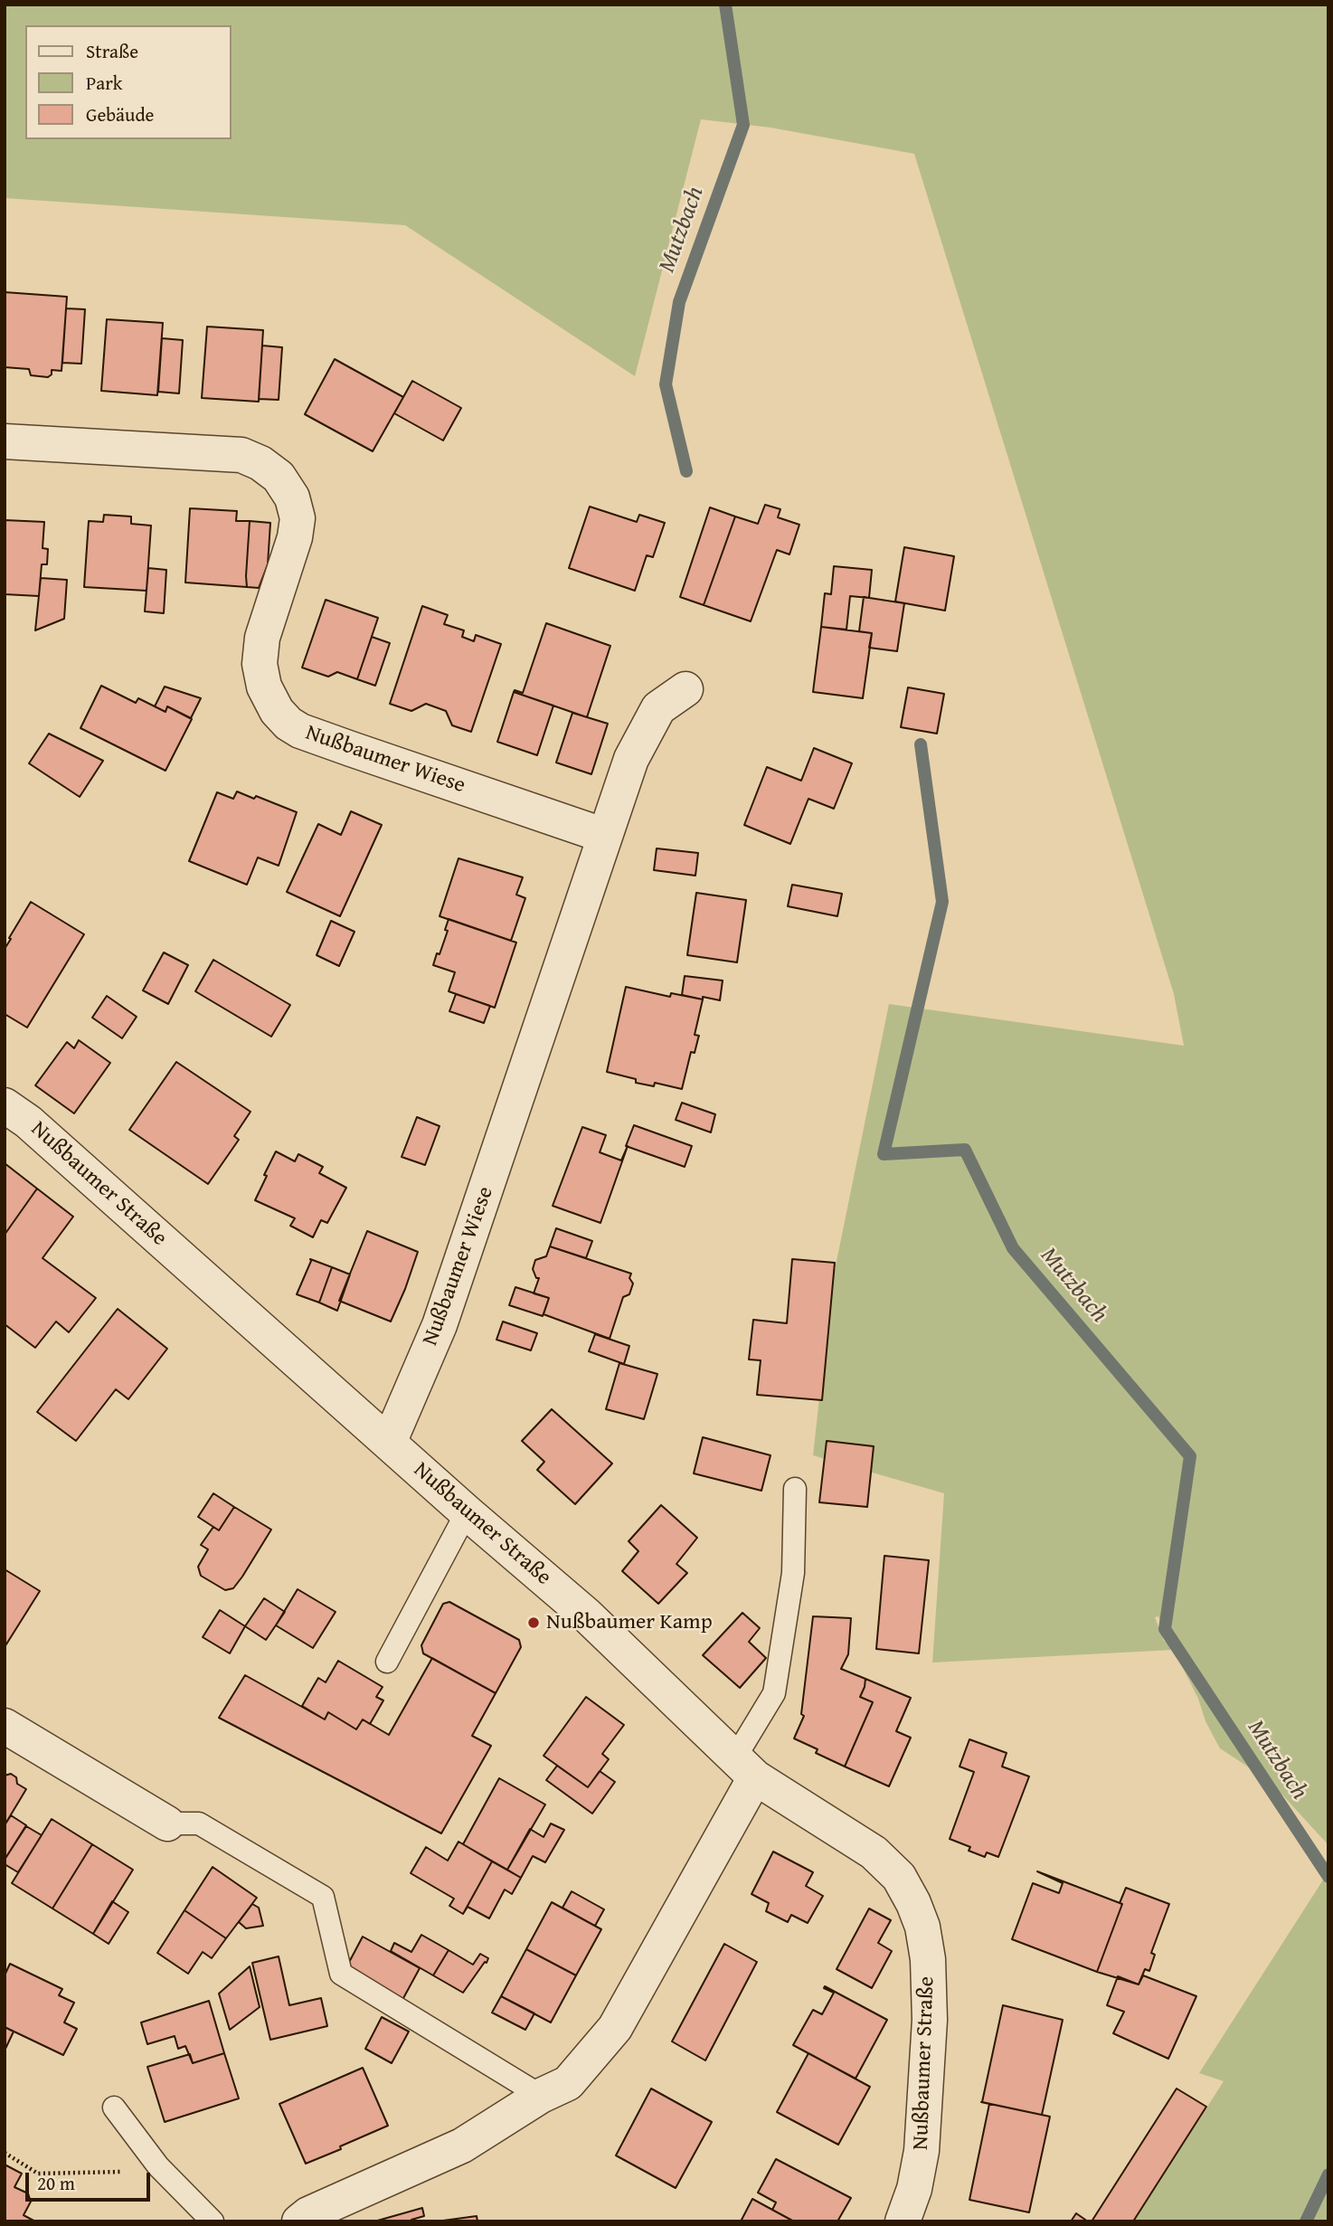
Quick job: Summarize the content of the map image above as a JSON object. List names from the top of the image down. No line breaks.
{"streets":{"street":["Nußbaumer Wiese","Nußbaumer Straße"]},"crossings":[["Nußbaumer Wiese","Nußbaumer Straße"]],"water":["Mutzbach"],"places":["Nußbaumer Kamp"],"legend":["Straße","Park","Gebäude"],"scale_bar":"20 m"}
